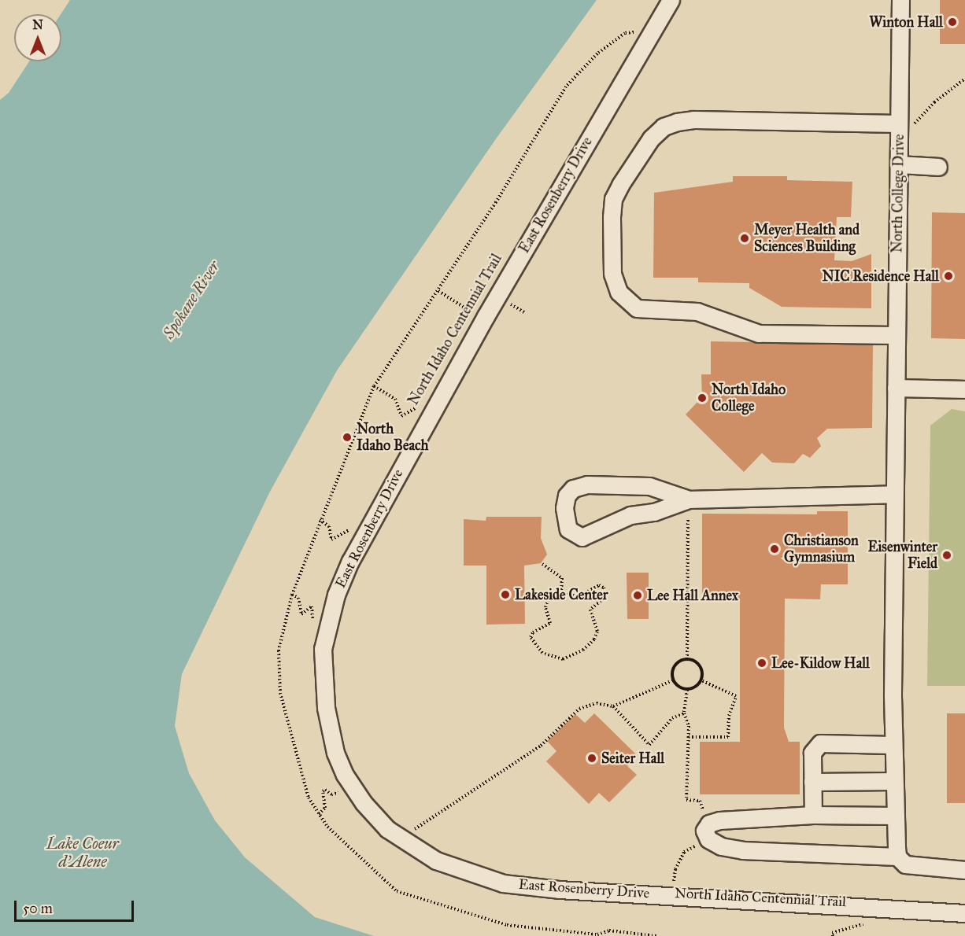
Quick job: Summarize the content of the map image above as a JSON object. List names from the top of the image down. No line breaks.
{"streets":{"street":["North College Drive","East Rosenberry Drive"],"path":["North Idaho Centennial Trail"]},"water":["Spokane River","Lake Coeur d'Alene"],"places":["Winton Hall","Meyer Health and Sciences Building","NIC Residence Hall","North Idaho College","North Idaho Beach","Christianson Gymnasium","Eisenwinter Field","Lakeside Center","Lee Hall Annex","Lee-Kildow Hall","Seiter Hall"],"scale_bar":"50 m","north":"top"}
